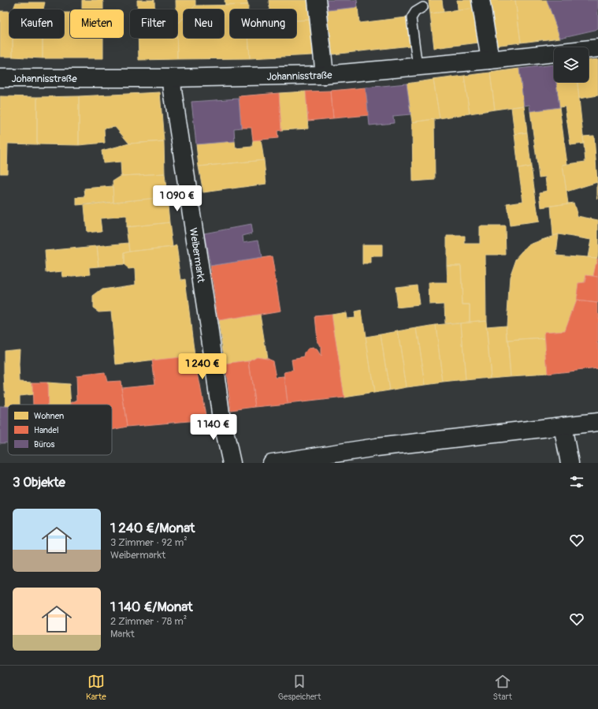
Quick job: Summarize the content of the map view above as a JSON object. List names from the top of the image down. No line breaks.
{"streets":{"street":["Johannisstraße","Weibermarkt"]},"crossings":[["Johannisstraße","Weibermarkt"]],"legend":["Wohnen","Handel","Büros"],"page":{"chip":["Kaufen","Mieten","Filter","Neu","Wohnung"],"price":["1 090 €","1 240 €","1 140 €"],"heading":"3 Objekte","list":[{"name":"1 240 €/Monat","note":"3 Zimmer · 92 m² · Weibermarkt"},{"name":"1 140 €/Monat","note":"2 Zimmer · 78 m² · Markt"}],"tabs":["Karte","Gespeichert","Start"]}}
